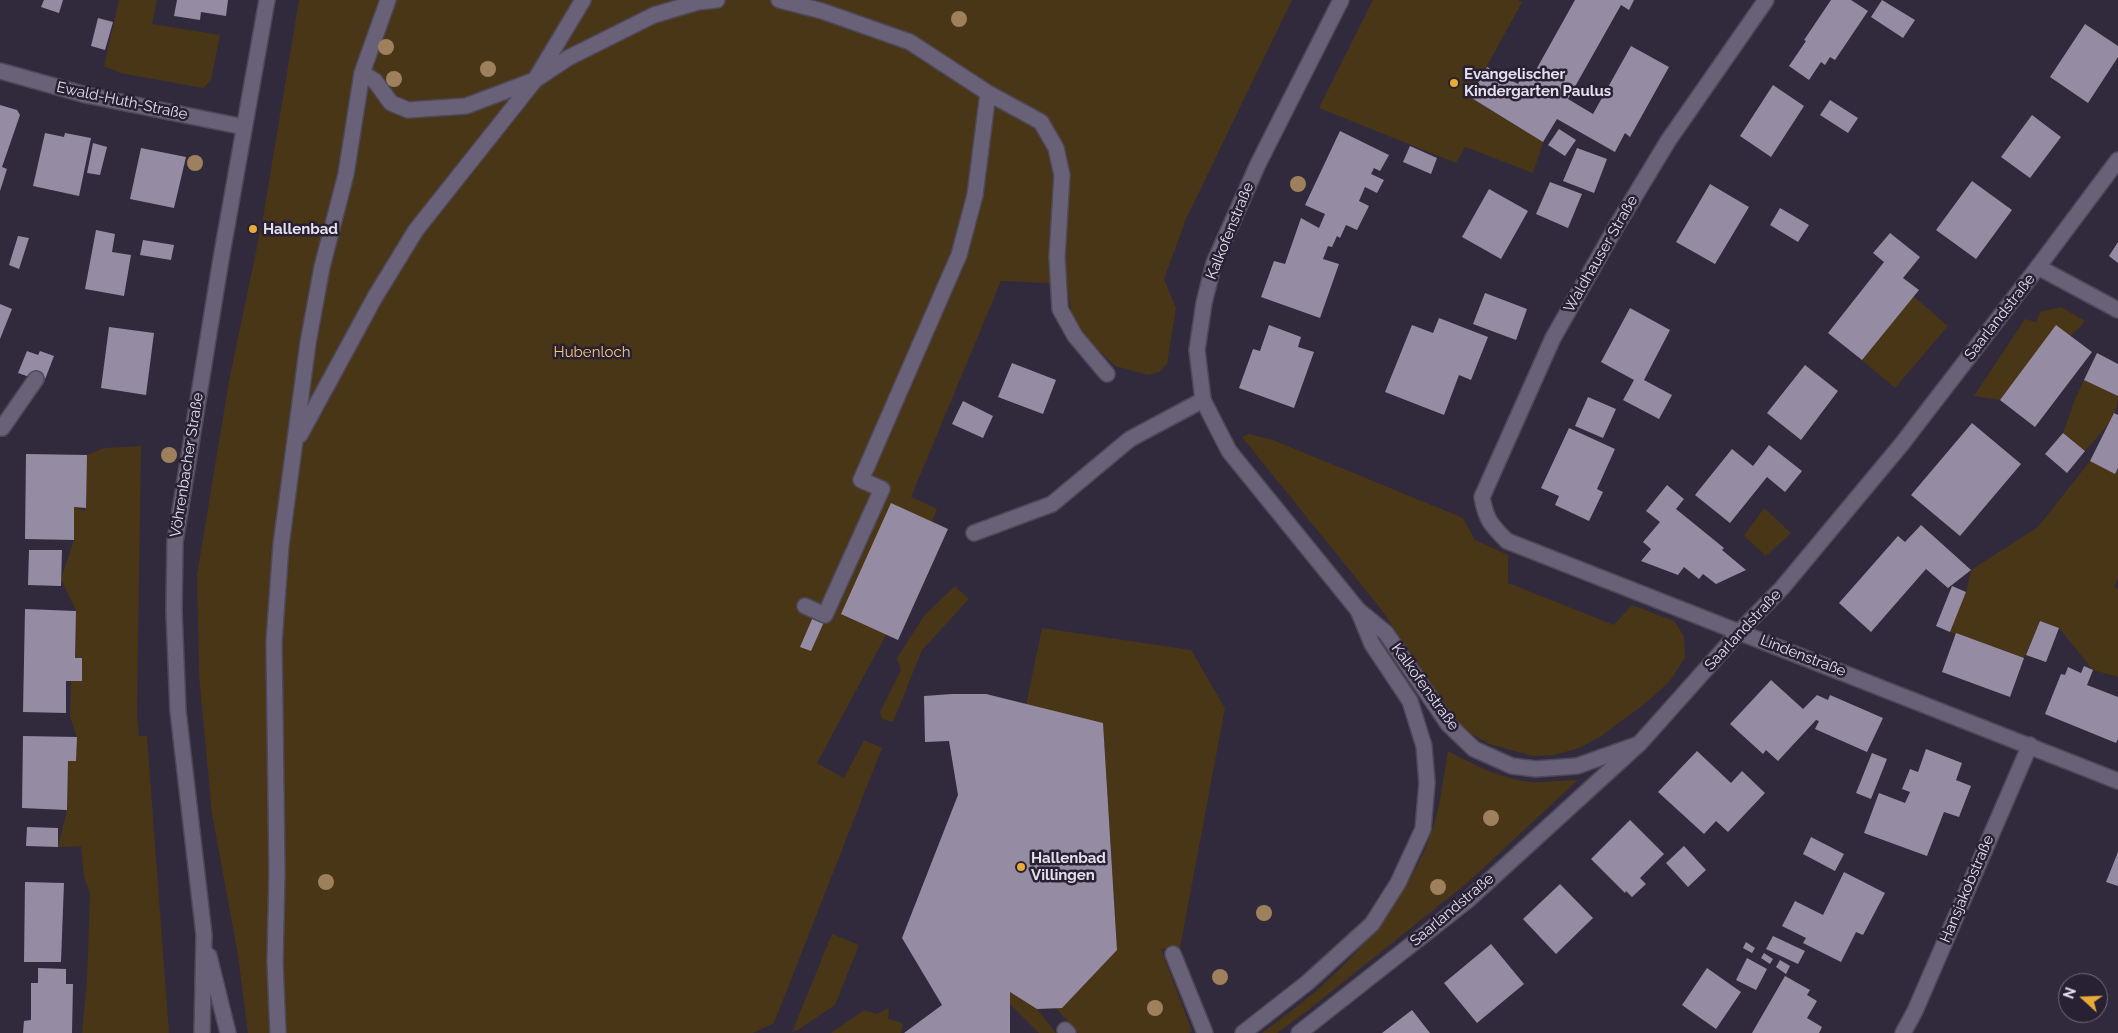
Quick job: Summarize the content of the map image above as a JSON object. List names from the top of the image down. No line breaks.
{"streets":{"street":["Ewald-Huth-Straße","Kalkofenstraße","Waldhauser Straße","Saarlandstraße","Vöhrenbacher Straße","Lindenstraße","Hansjakobstraße"]},"crossings":[["Ewald-Huth-Straße","Vöhrenbacher Straße"],["Kalkofenstraße","Saarlandstraße"],["Waldhauser Straße","Lindenstraße"],["Saarlandstraße","Lindenstraße"],["Lindenstraße","Hansjakobstraße"]],"parks":["Hubenloch"],"places":["Evangelischer Kindergarten Paulus","Hallenbad","Hallenbad Villingen"],"north":"left"}
